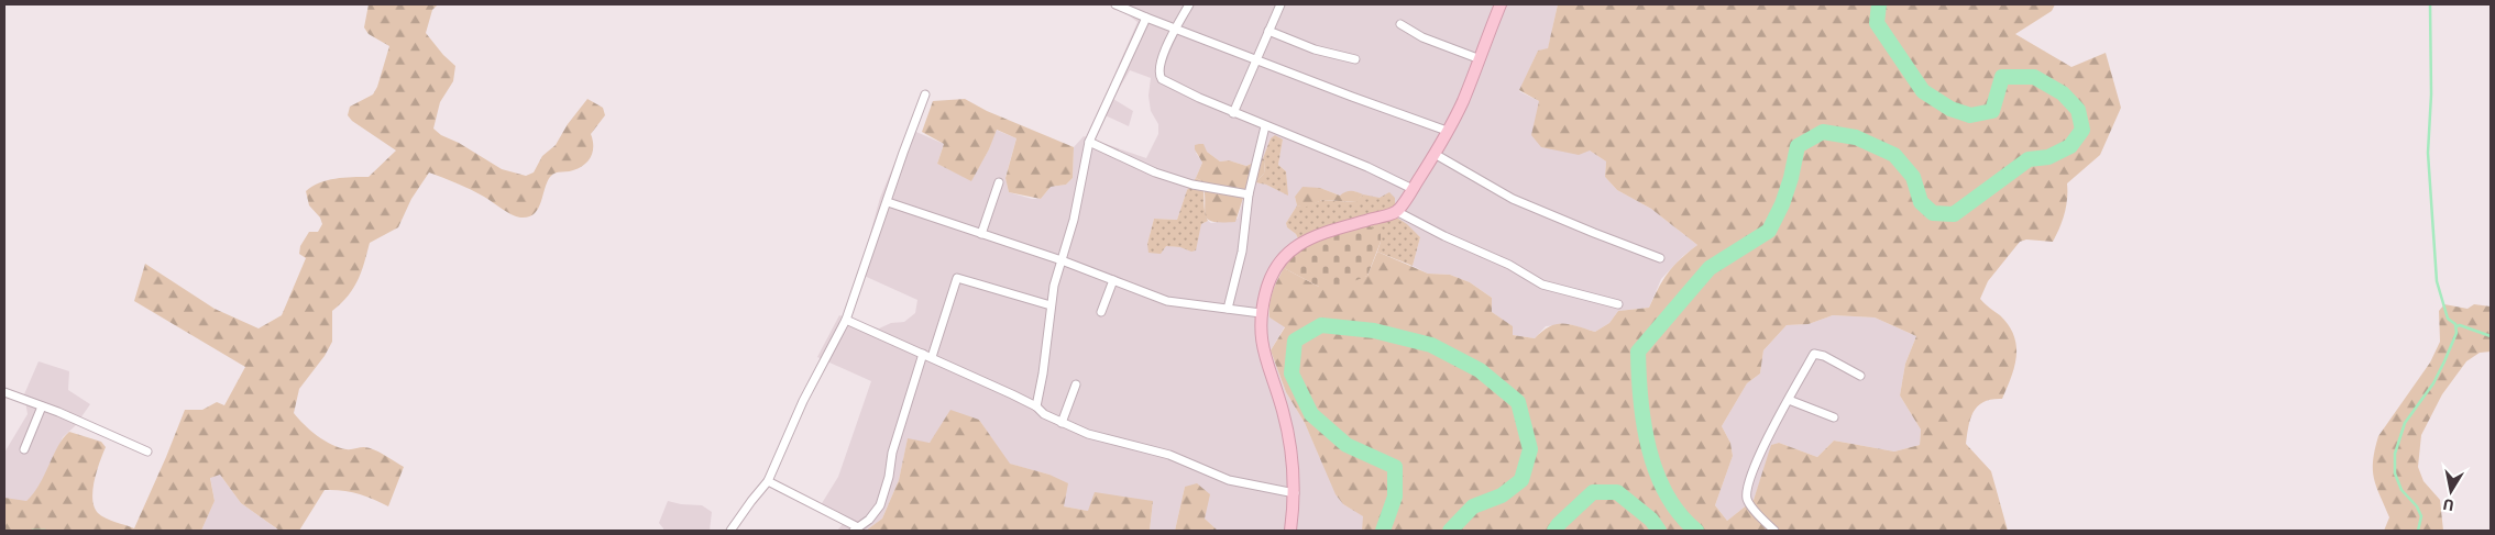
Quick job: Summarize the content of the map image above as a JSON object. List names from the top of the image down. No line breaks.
{"north":"bottom"}
